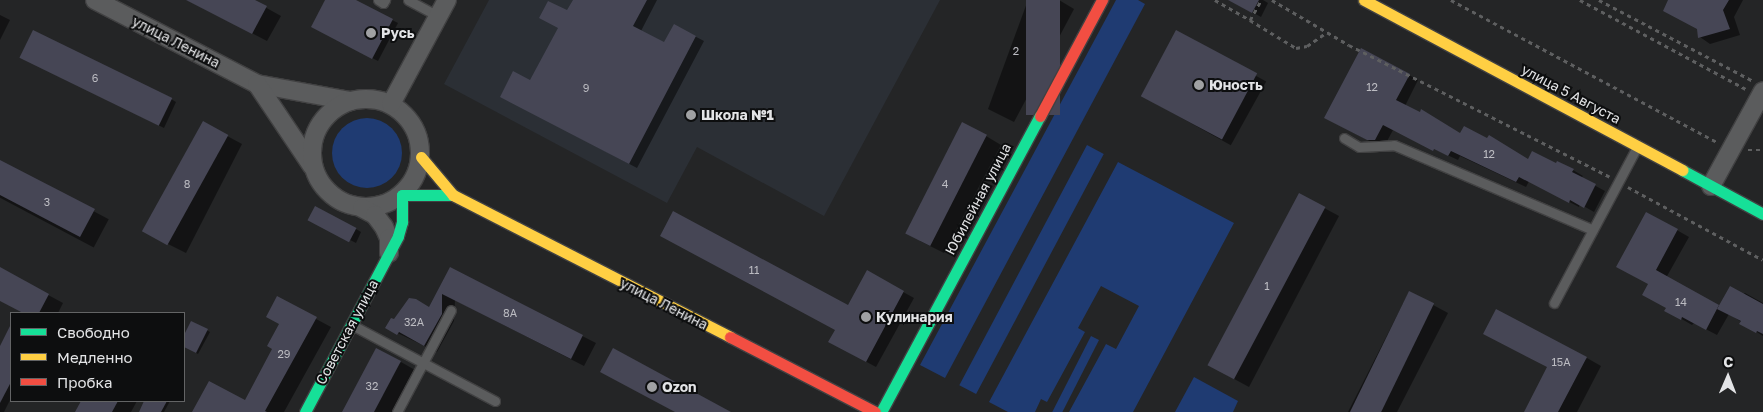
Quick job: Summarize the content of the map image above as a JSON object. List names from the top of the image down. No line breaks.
{"streets":{"street":["улица Ленина","улица 5 Августа","Юбилейная улица","Советская улица"]},"places":["Русь","Юность","Школа №1","Кулинария","Ozon"],"house_numbers":["2","6","12","9","12","8","4","3","11","1","14","8А","32А","29","15А","32"],"legend":["Свободно","Медленно","Пробка"],"north":"top"}
